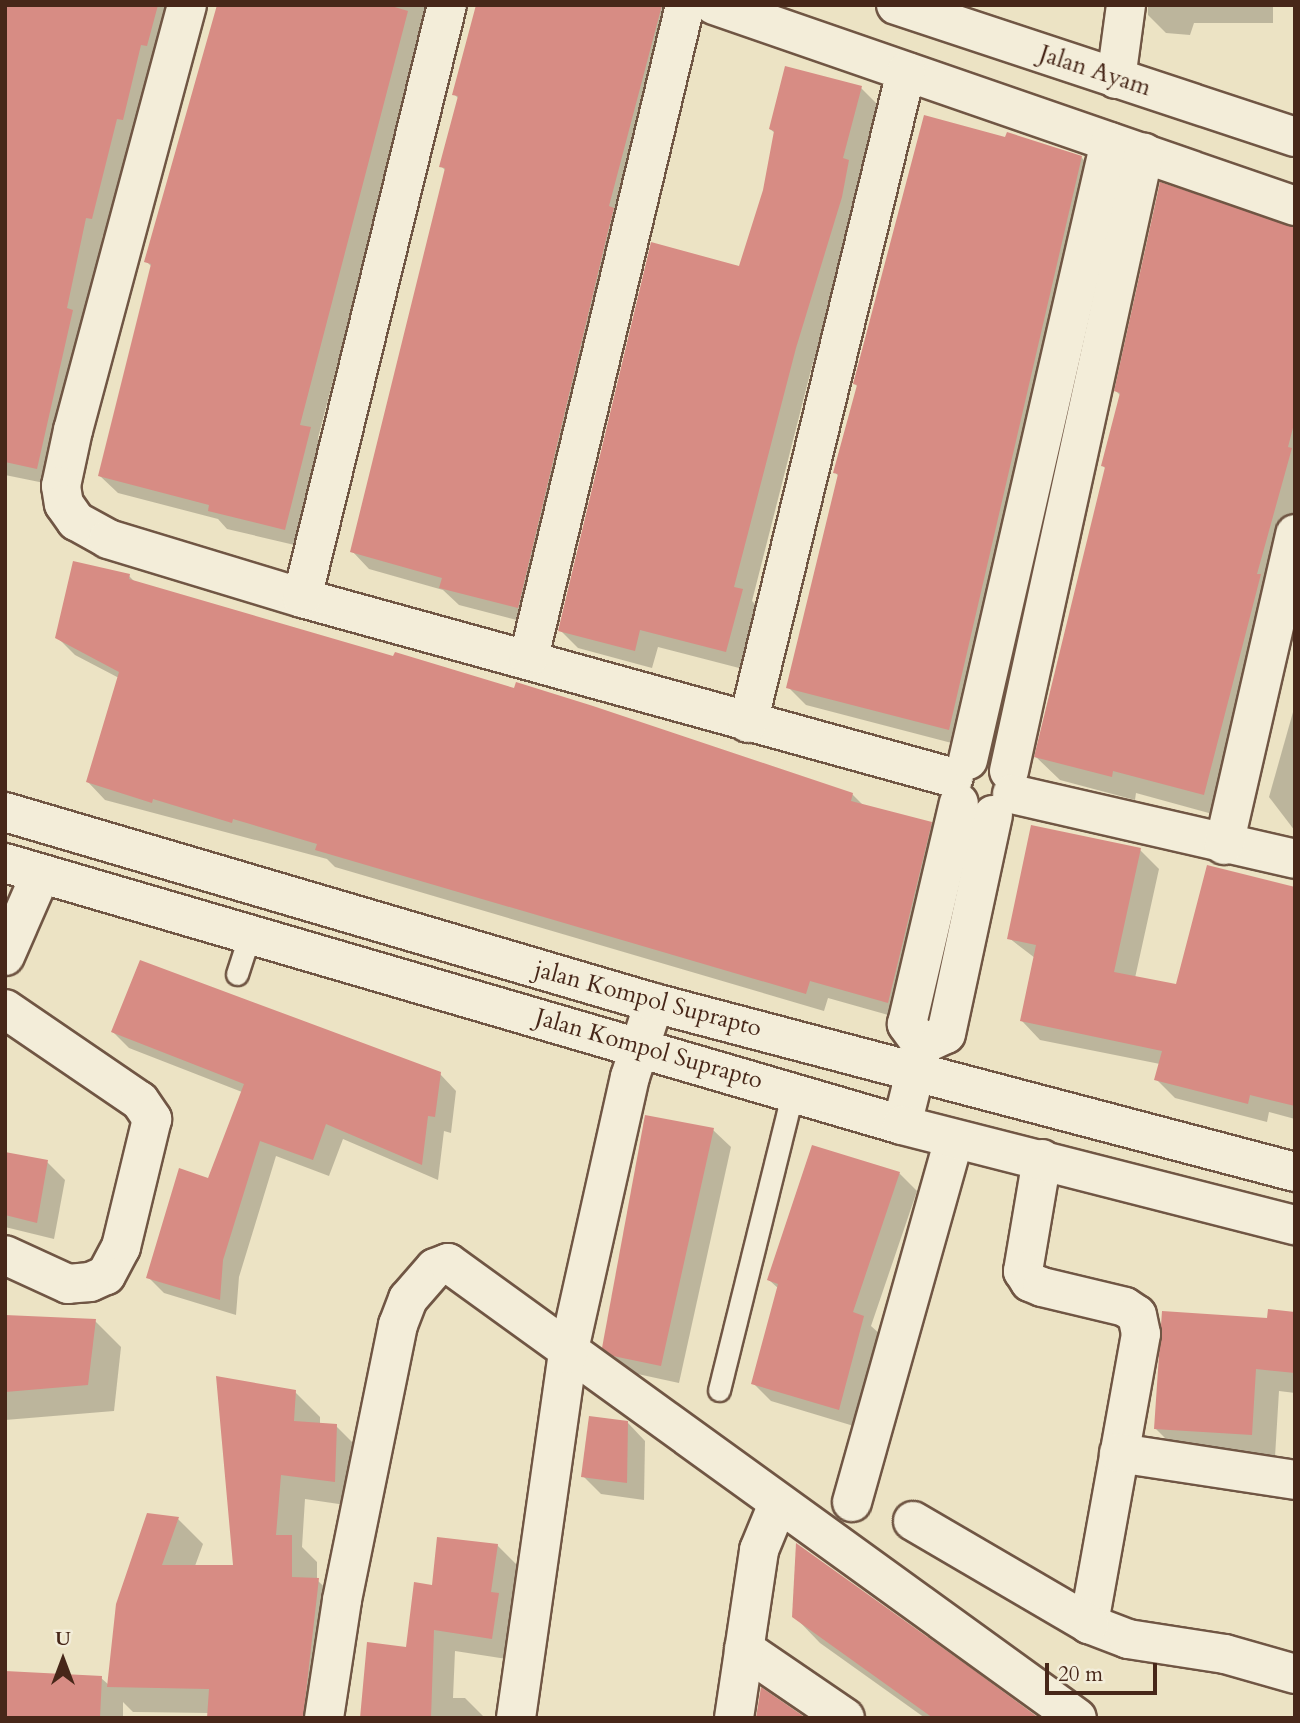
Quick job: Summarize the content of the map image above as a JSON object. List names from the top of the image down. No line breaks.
{"streets":{"street":["Jalan Ayam","jalan Kompol Suprapto","Jalan Kompol Suprapto"]},"scale_bar":"20 m","north":"top"}
